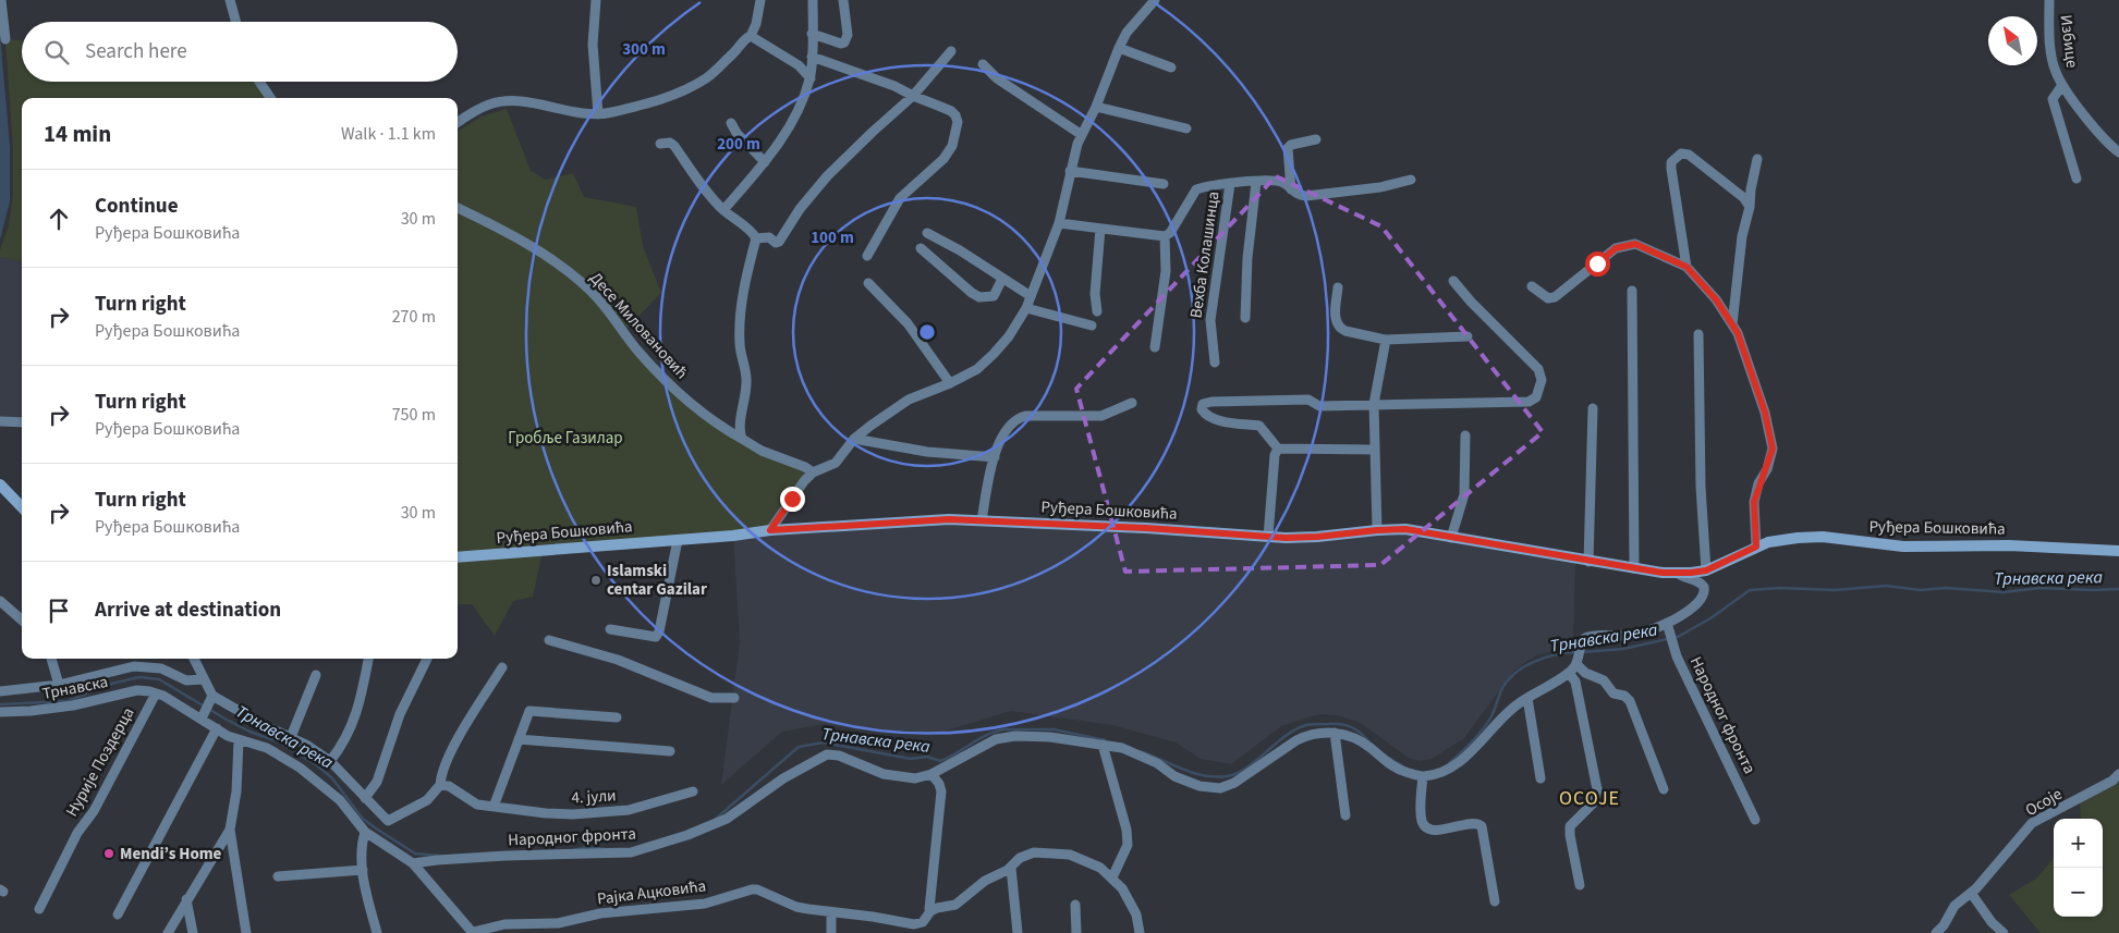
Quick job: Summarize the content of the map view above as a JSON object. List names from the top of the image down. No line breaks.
{"streets":{"main road":["Руђера Бошковића"],"street":["Избице","Вехба Колашинца","Десе Миловановић","Трнавска","Народног фронта","Нурије Поздерца","4. јули","Осоје","Рајка Ацковића"]},"crossings":[["Руђера Бошковића","Народног фронта"],["Трнавска","Нурије Поздерца"],["Народног фронта","Рајка Ацковића"]],"districts":["ОСОЈЕ"],"water":["Трнавска река"],"parks":["Гробље Газилар"],"places":["Islamski centar Gazilar","Mendi’s Home"],"north":"top left","page":{"search":"Search here","heading":["14 min","Walk · 1.1 km"],"list":[["Continue","Руђера Бошковића","30 m"],["Turn right","Руђера Бошковића","270 m"],["Turn right","Руђера Бошковића","750 m"],["Turn right","Руђера Бошковића","30 m"],"Arrive at destination"],"map_buttons":["+","−"]},"rings":["300 m","200 m","100 m"]}
